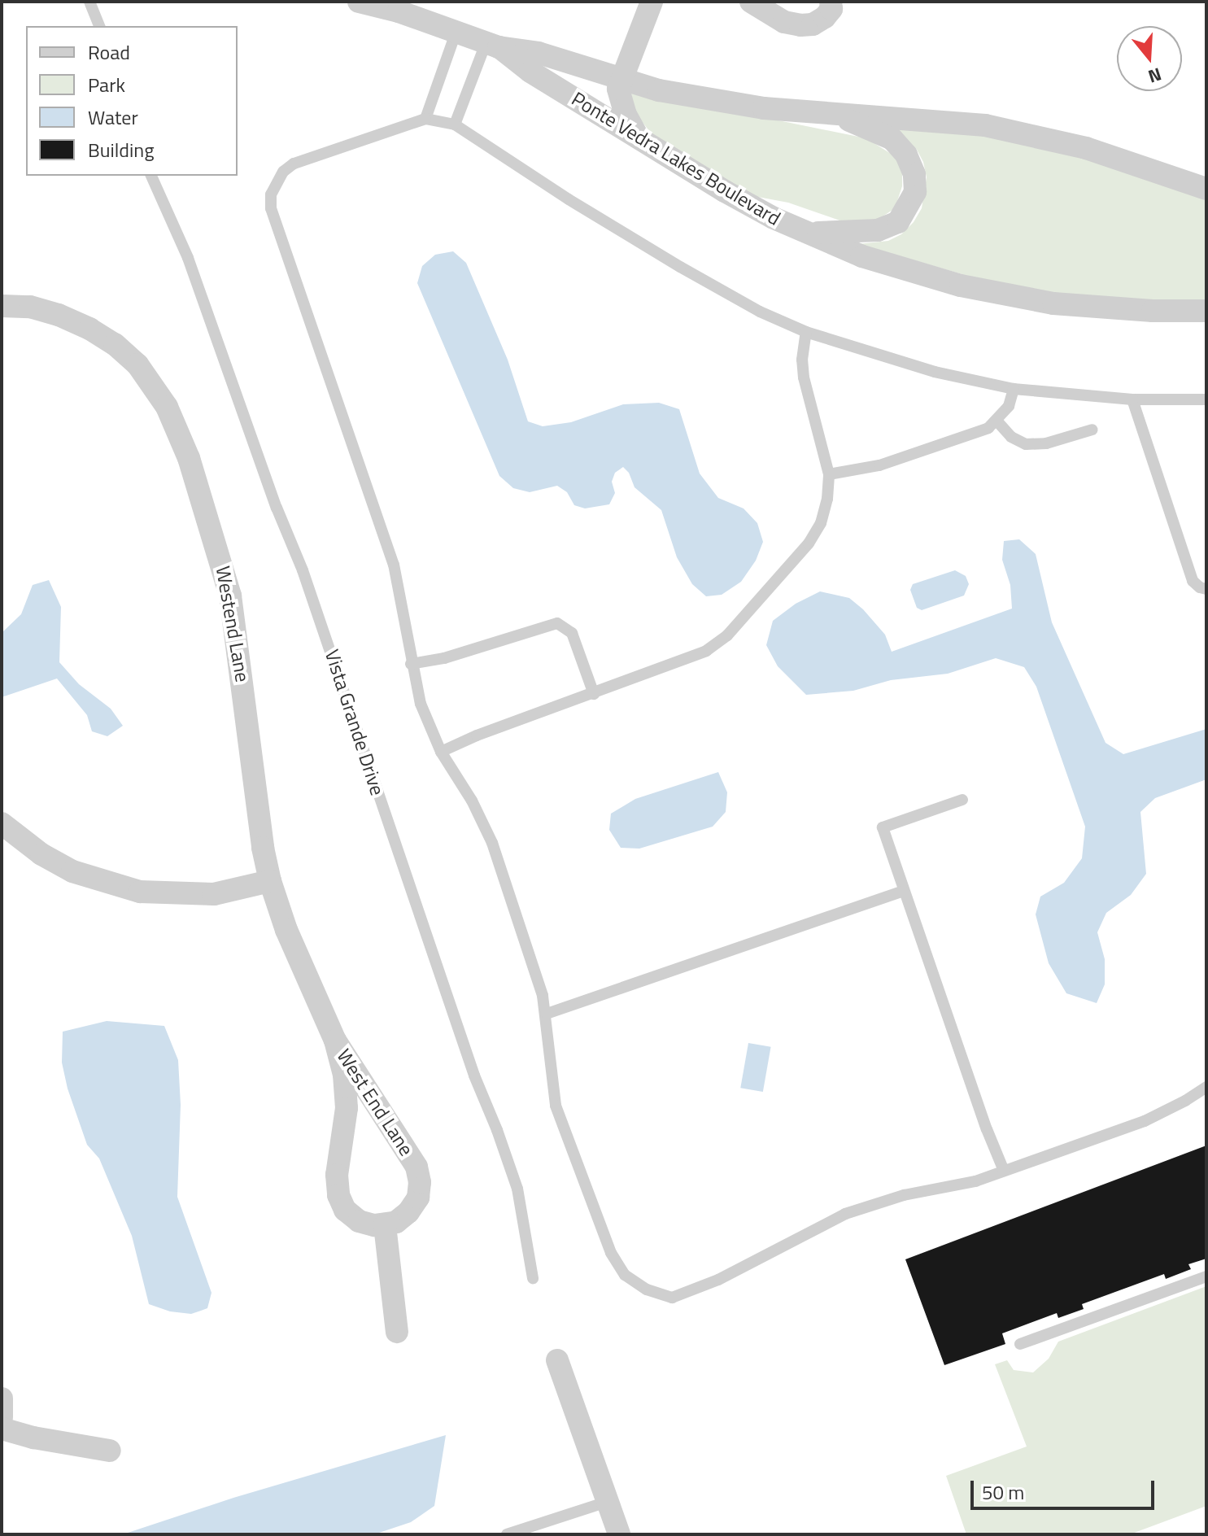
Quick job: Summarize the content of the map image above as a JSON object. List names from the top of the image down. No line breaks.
{"streets":{"street":["Ponte Vedra Lakes Boulevard","Westend Lane","West End Lane"],"lane":["Vista Grande Drive"]},"crossings":[["Westend Lane","West End Lane"]],"legend":["Road","Park","Water","Building"],"scale_bar":"50 m","north":"bottom"}
